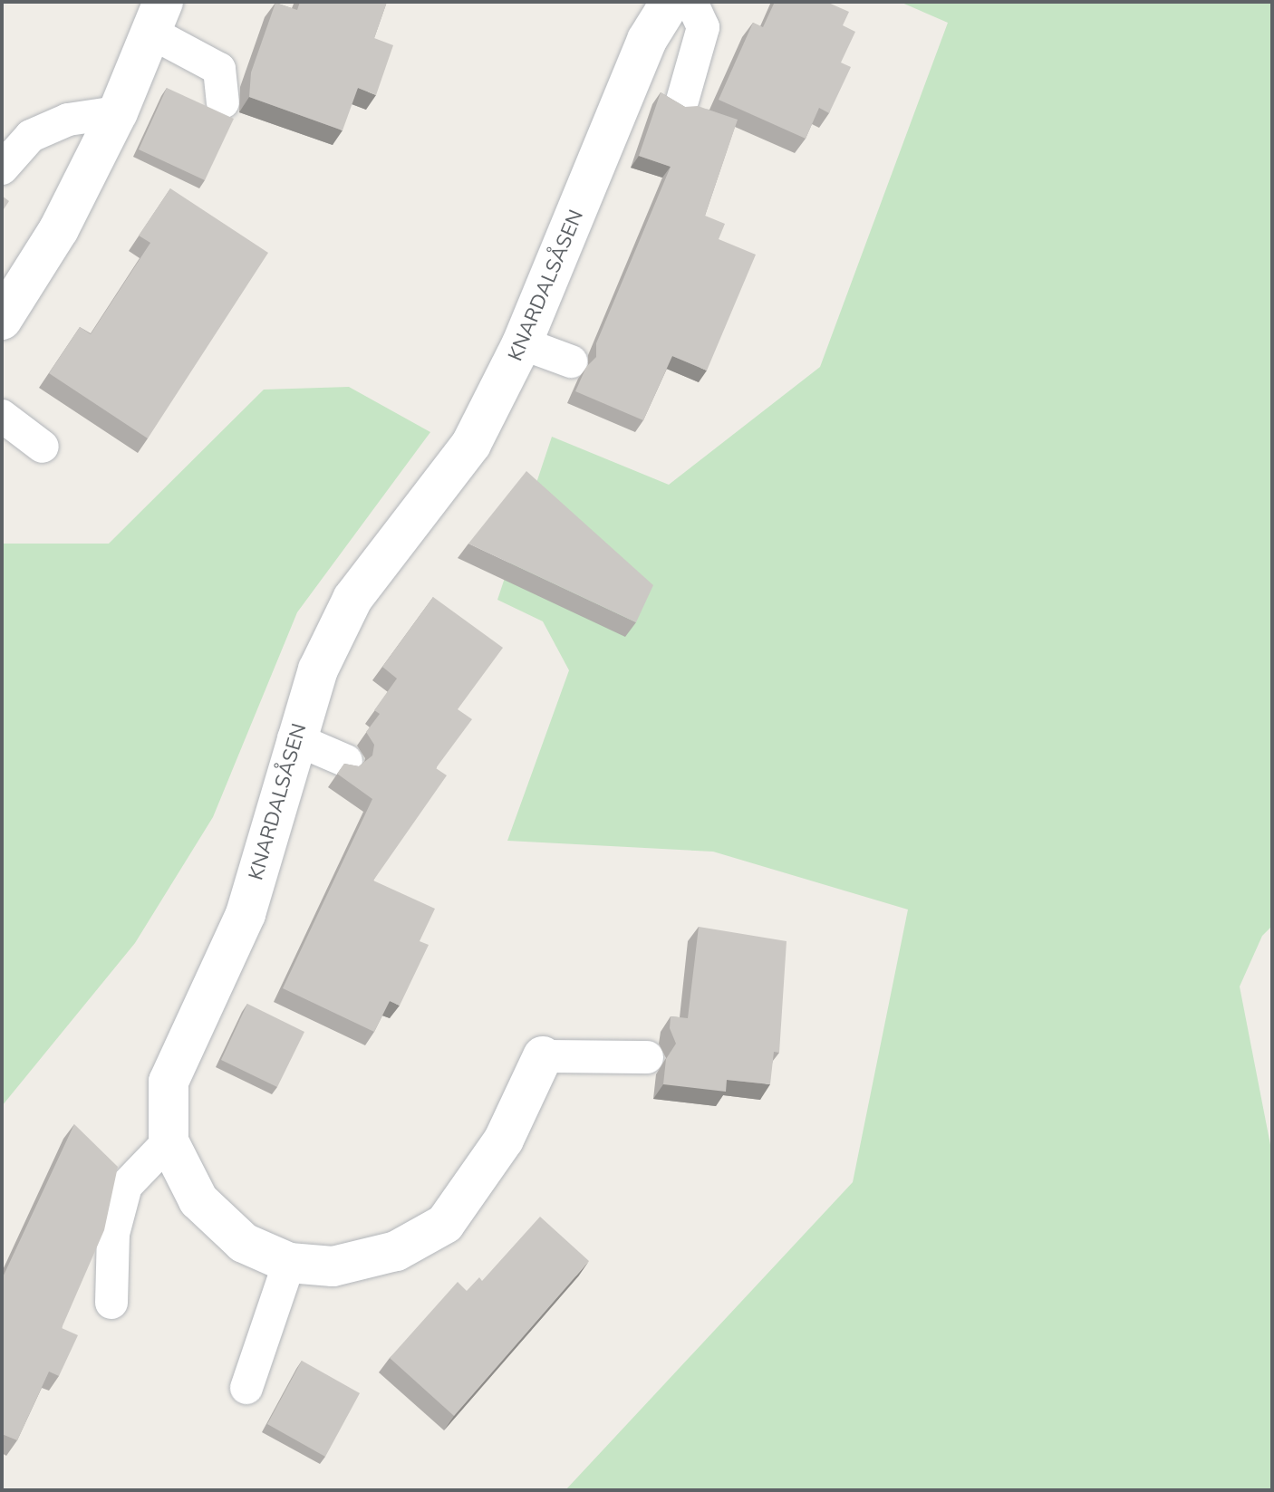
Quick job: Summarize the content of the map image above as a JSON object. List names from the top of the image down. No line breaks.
{"streets":{"street":["KNARDALSÅSEN"]}}
